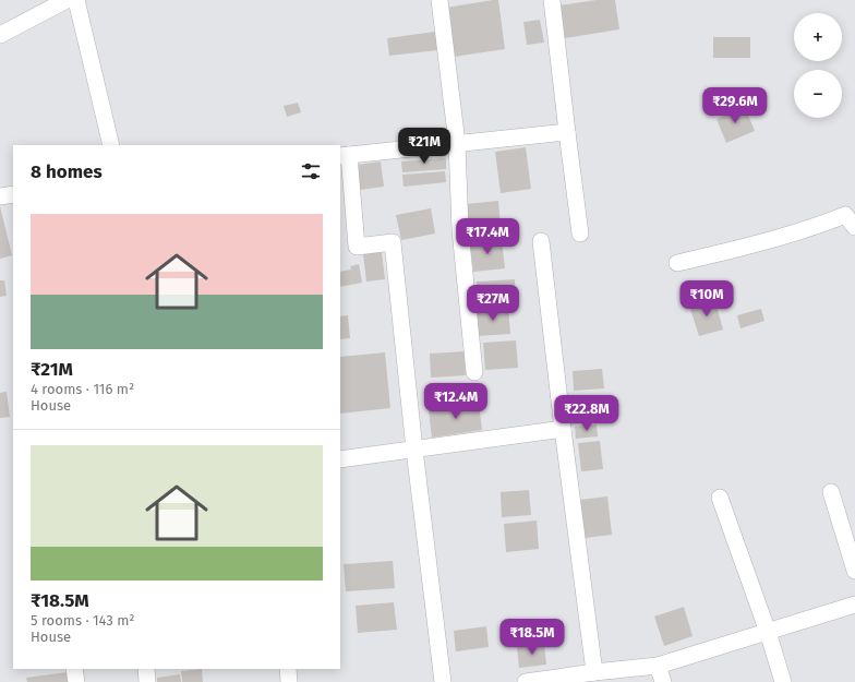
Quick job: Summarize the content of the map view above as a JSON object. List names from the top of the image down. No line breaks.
{"page":{"map_buttons":["+","−"],"price":["₹29.6M","₹21M","₹17.4M","₹10M","₹27M","₹12.4M","₹22.8M","₹18.5M"],"heading":"8 homes","list":[{"name":"₹21M","note":"4 rooms · 116 m² · House"},{"name":"₹18.5M","note":"5 rooms · 143 m² · House"}]}}
